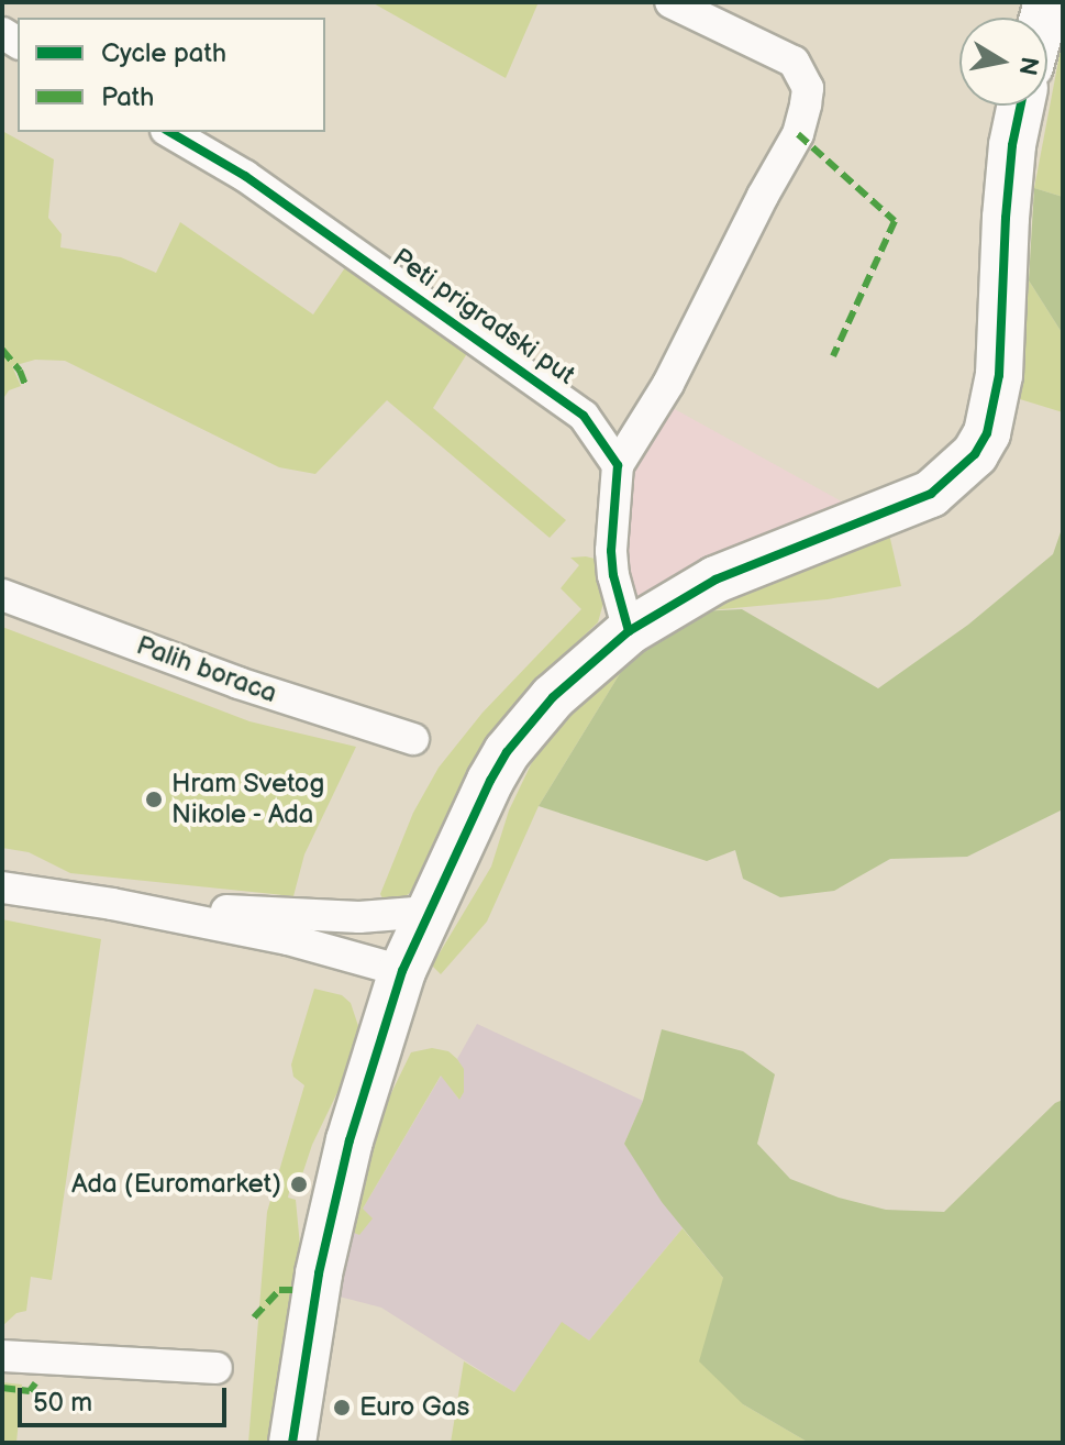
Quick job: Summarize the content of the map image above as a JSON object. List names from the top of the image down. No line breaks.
{"streets":{"street":["Peti prigradski put","Palih boraca"]},"places":["Hram Svetog Nikole - Ada","Ada (Euromarket)","Euro Gas"],"legend":["Cycle path","Path"],"scale_bar":"50 m","north":"right"}
